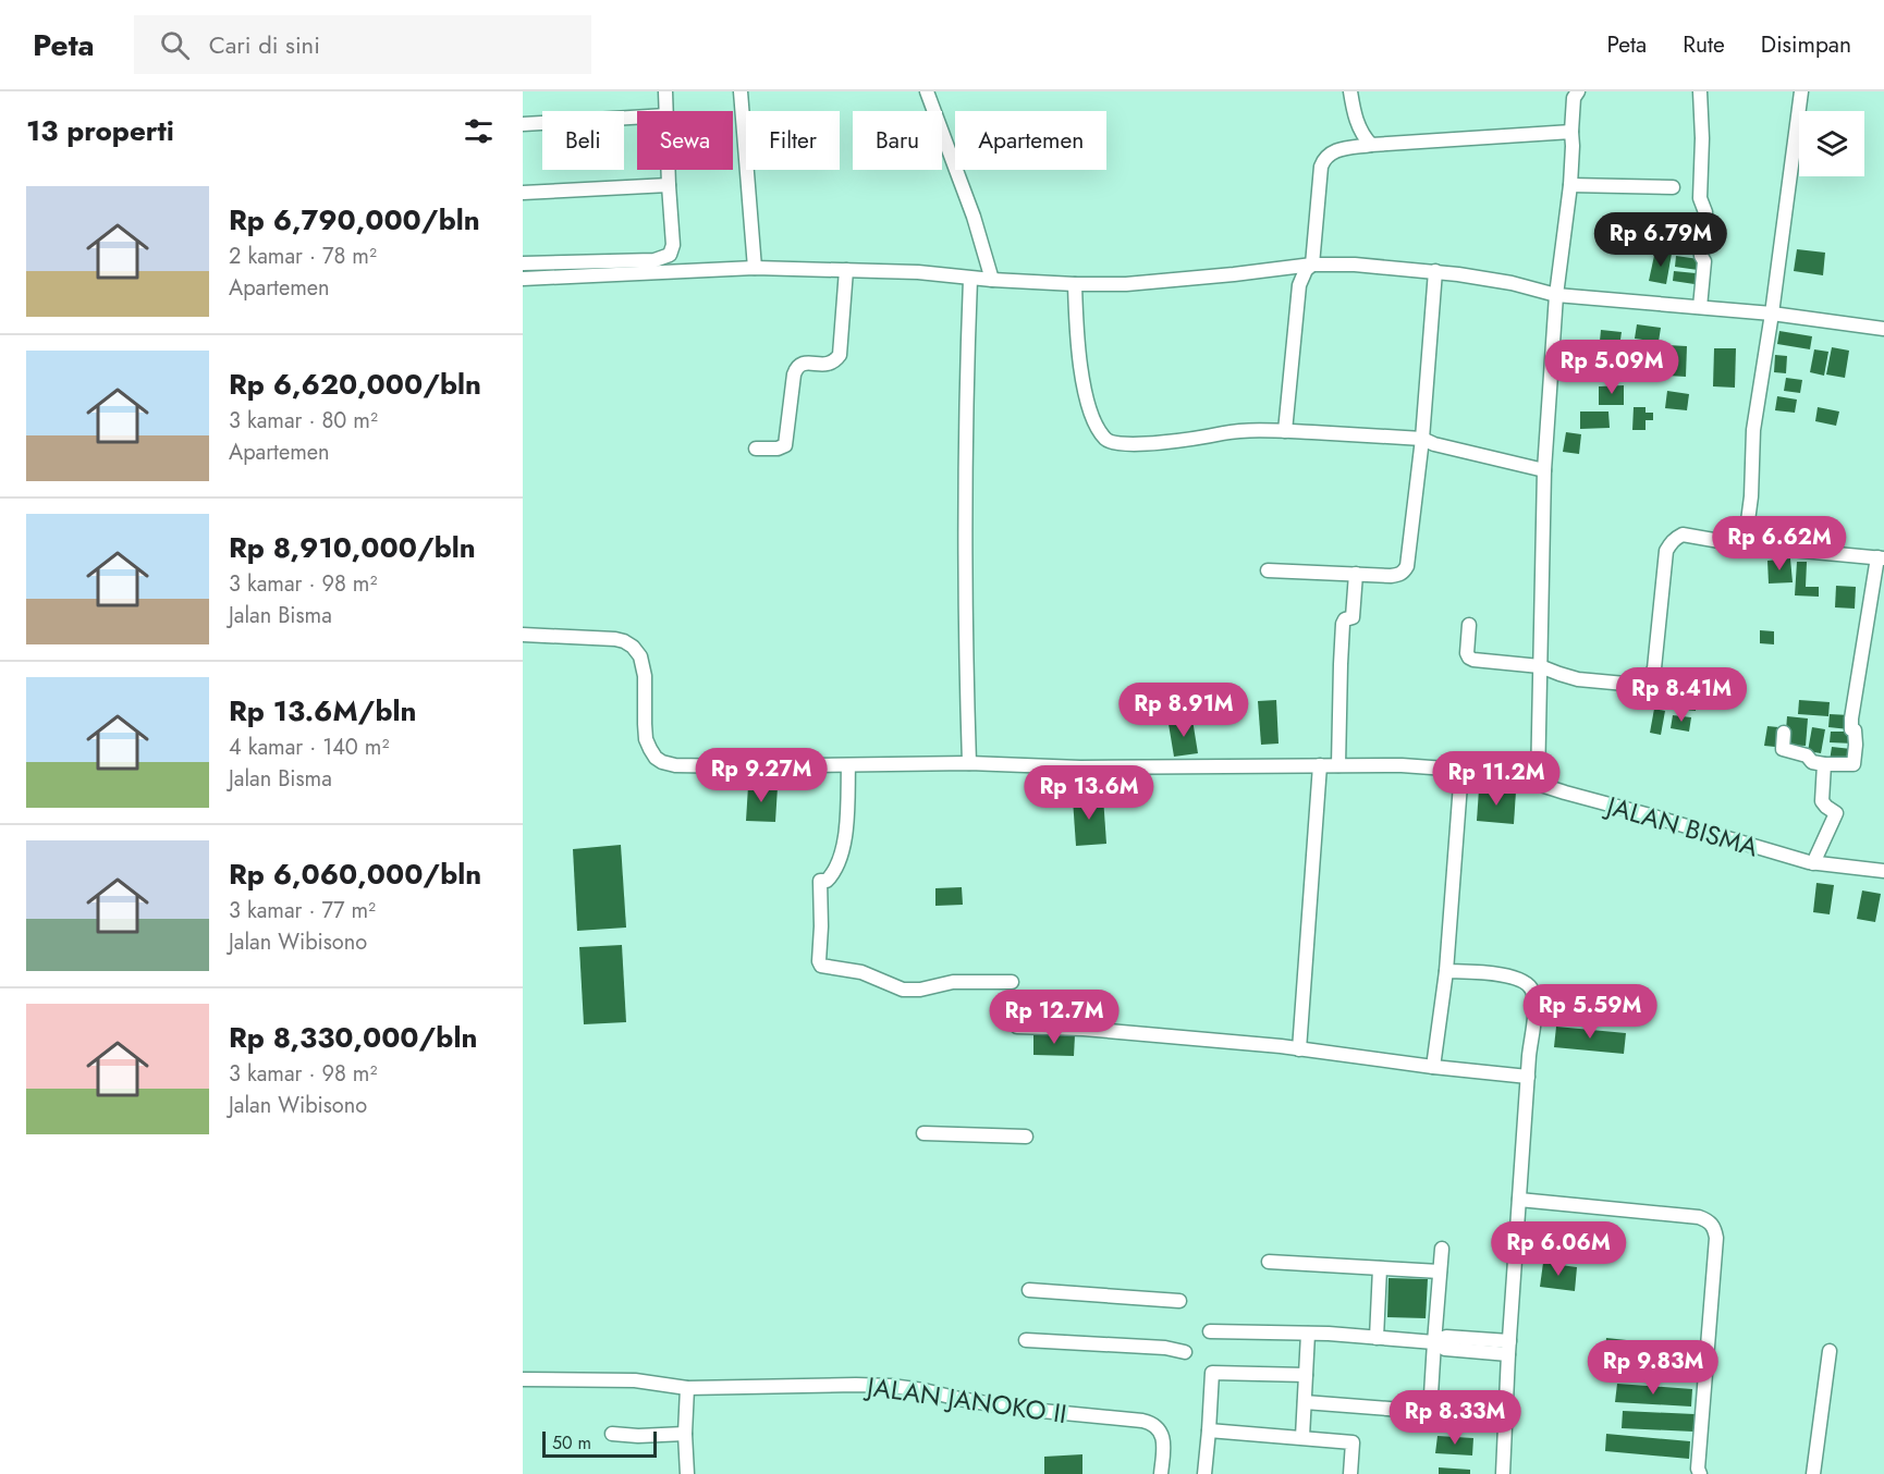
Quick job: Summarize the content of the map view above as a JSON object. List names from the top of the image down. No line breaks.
{"streets":{"street":["JALAN BISMA","JALAN JANOKO II"]},"scale_bar":"50 m","page":{"header":"Peta","search":"Cari di sini","nav":["Peta","Rute","Disimpan"],"heading":"13 properti","chip":["Beli","Sewa","Filter","Baru","Apartemen"],"list":[{"name":"Rp 6,790,000/bln","note":"2 kamar · 78 m² · Apartemen"},{"name":"Rp 6,620,000/bln","note":"3 kamar · 80 m² · Apartemen"},{"name":"Rp 8,910,000/bln","note":"3 kamar · 98 m² · Jalan Bisma"},{"name":"Rp 13.6M/bln","note":"4 kamar · 140 m² · Jalan Bisma"},{"name":"Rp 6,060,000/bln","note":"3 kamar · 77 m² · Jalan Wibisono"},{"name":"Rp 8,330,000/bln","note":"3 kamar · 98 m² · Jalan Wibisono"}],"price":["Rp 6.79M","Rp 5.09M","Rp 6.62M","Rp 8.41M","Rp 8.91M","Rp 9.27M","Rp 11.2M","Rp 13.6M","Rp 5.59M","Rp 12.7M","Rp 6.06M","Rp 9.83M","Rp 8.33M"],"scale":"50 m"}}
